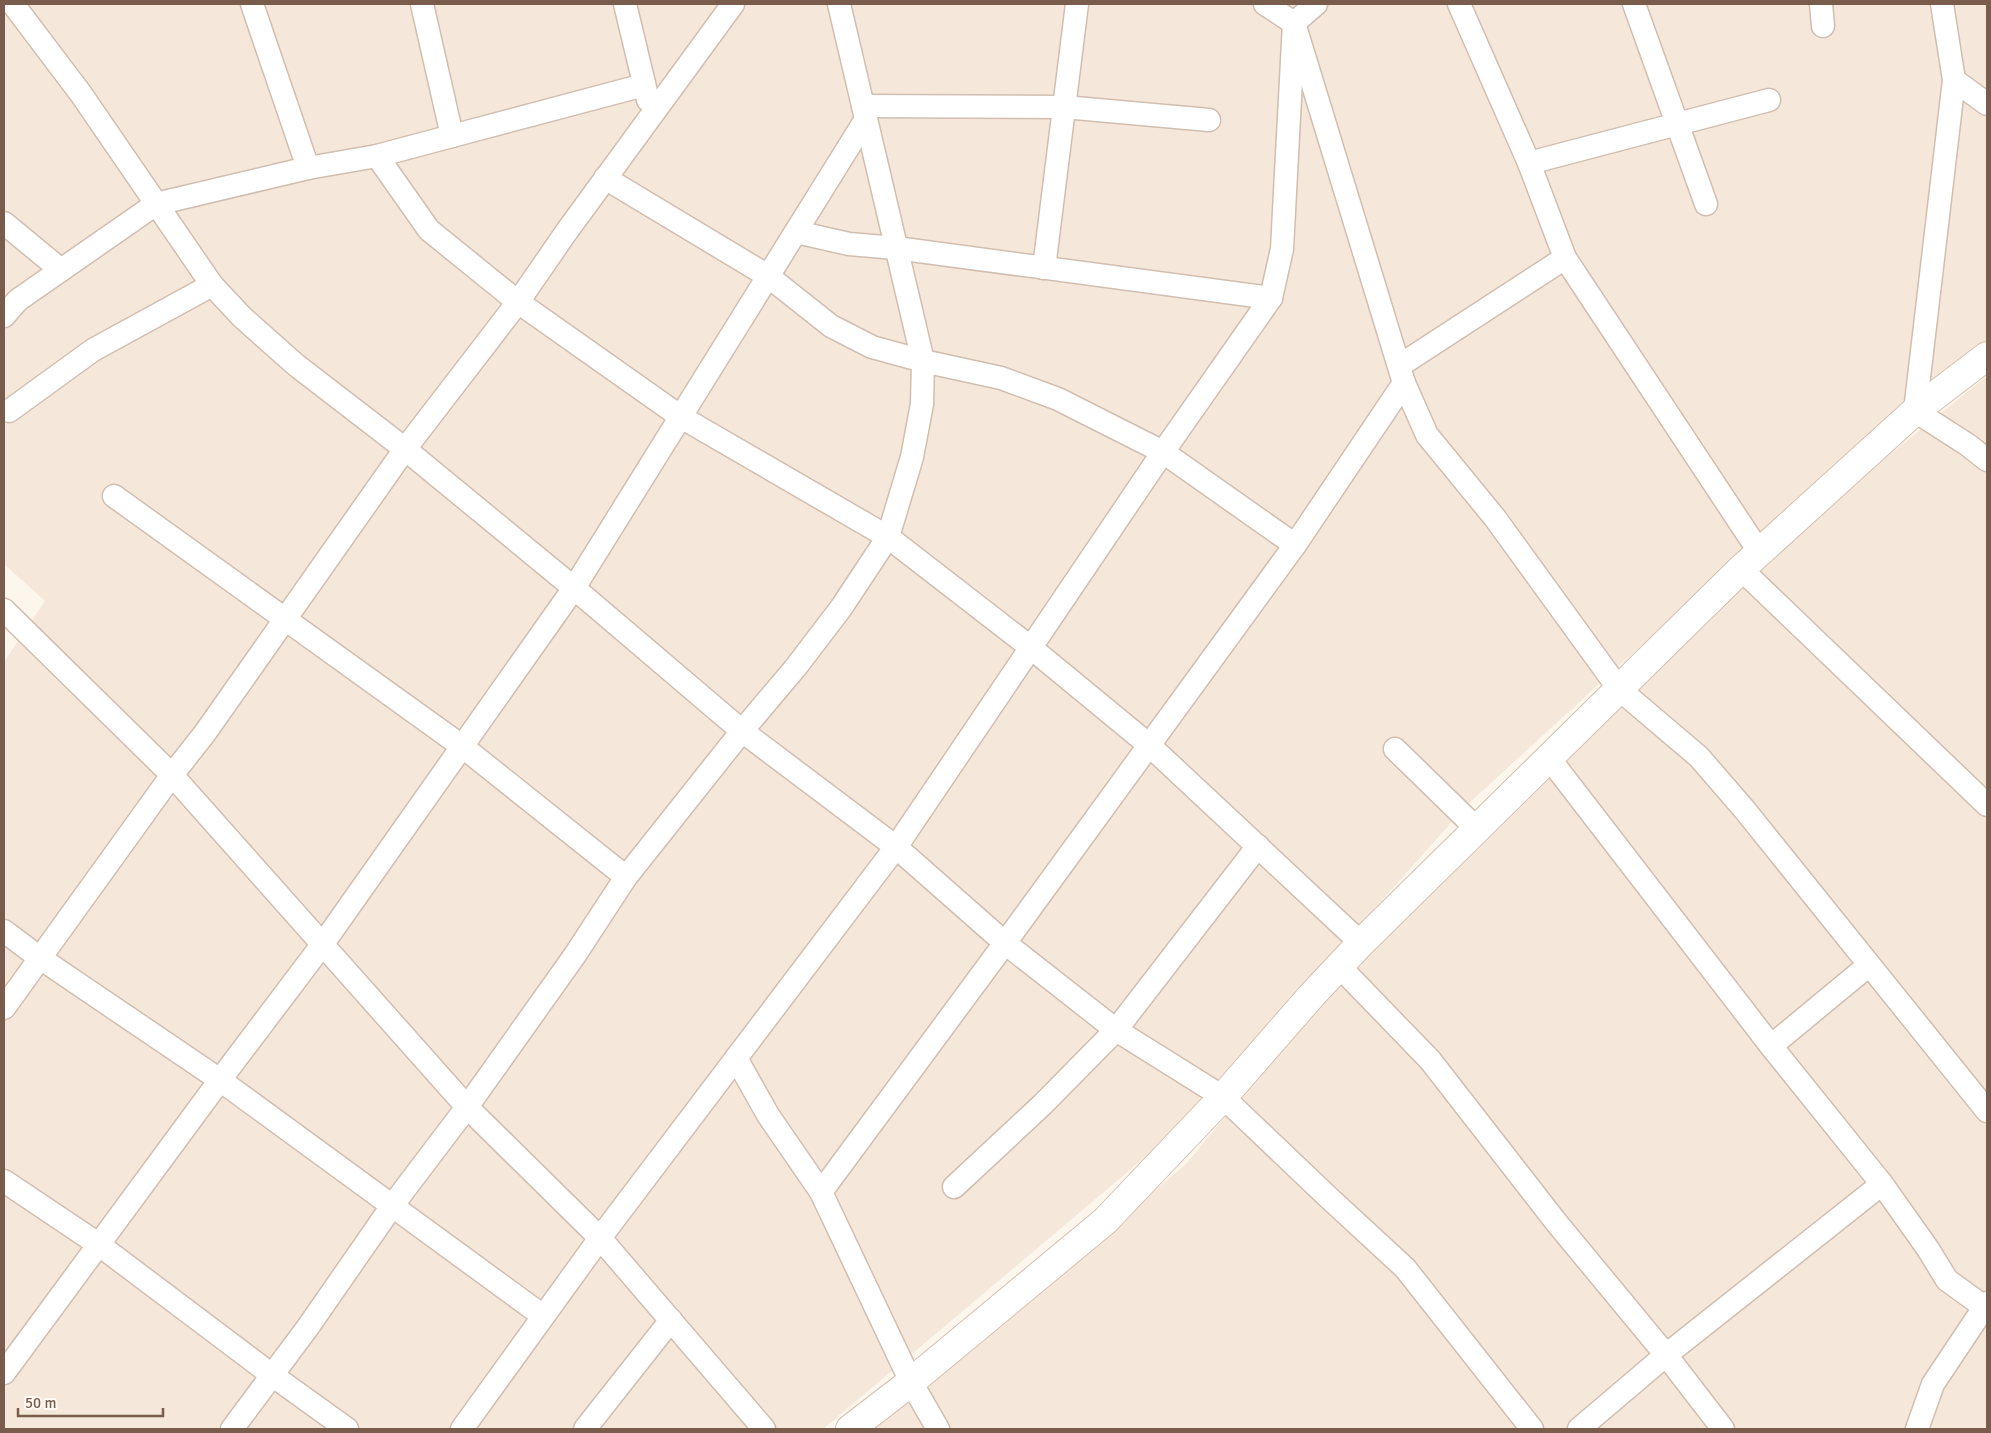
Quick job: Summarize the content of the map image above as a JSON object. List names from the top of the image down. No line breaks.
{"scale_bar":"50 m"}
